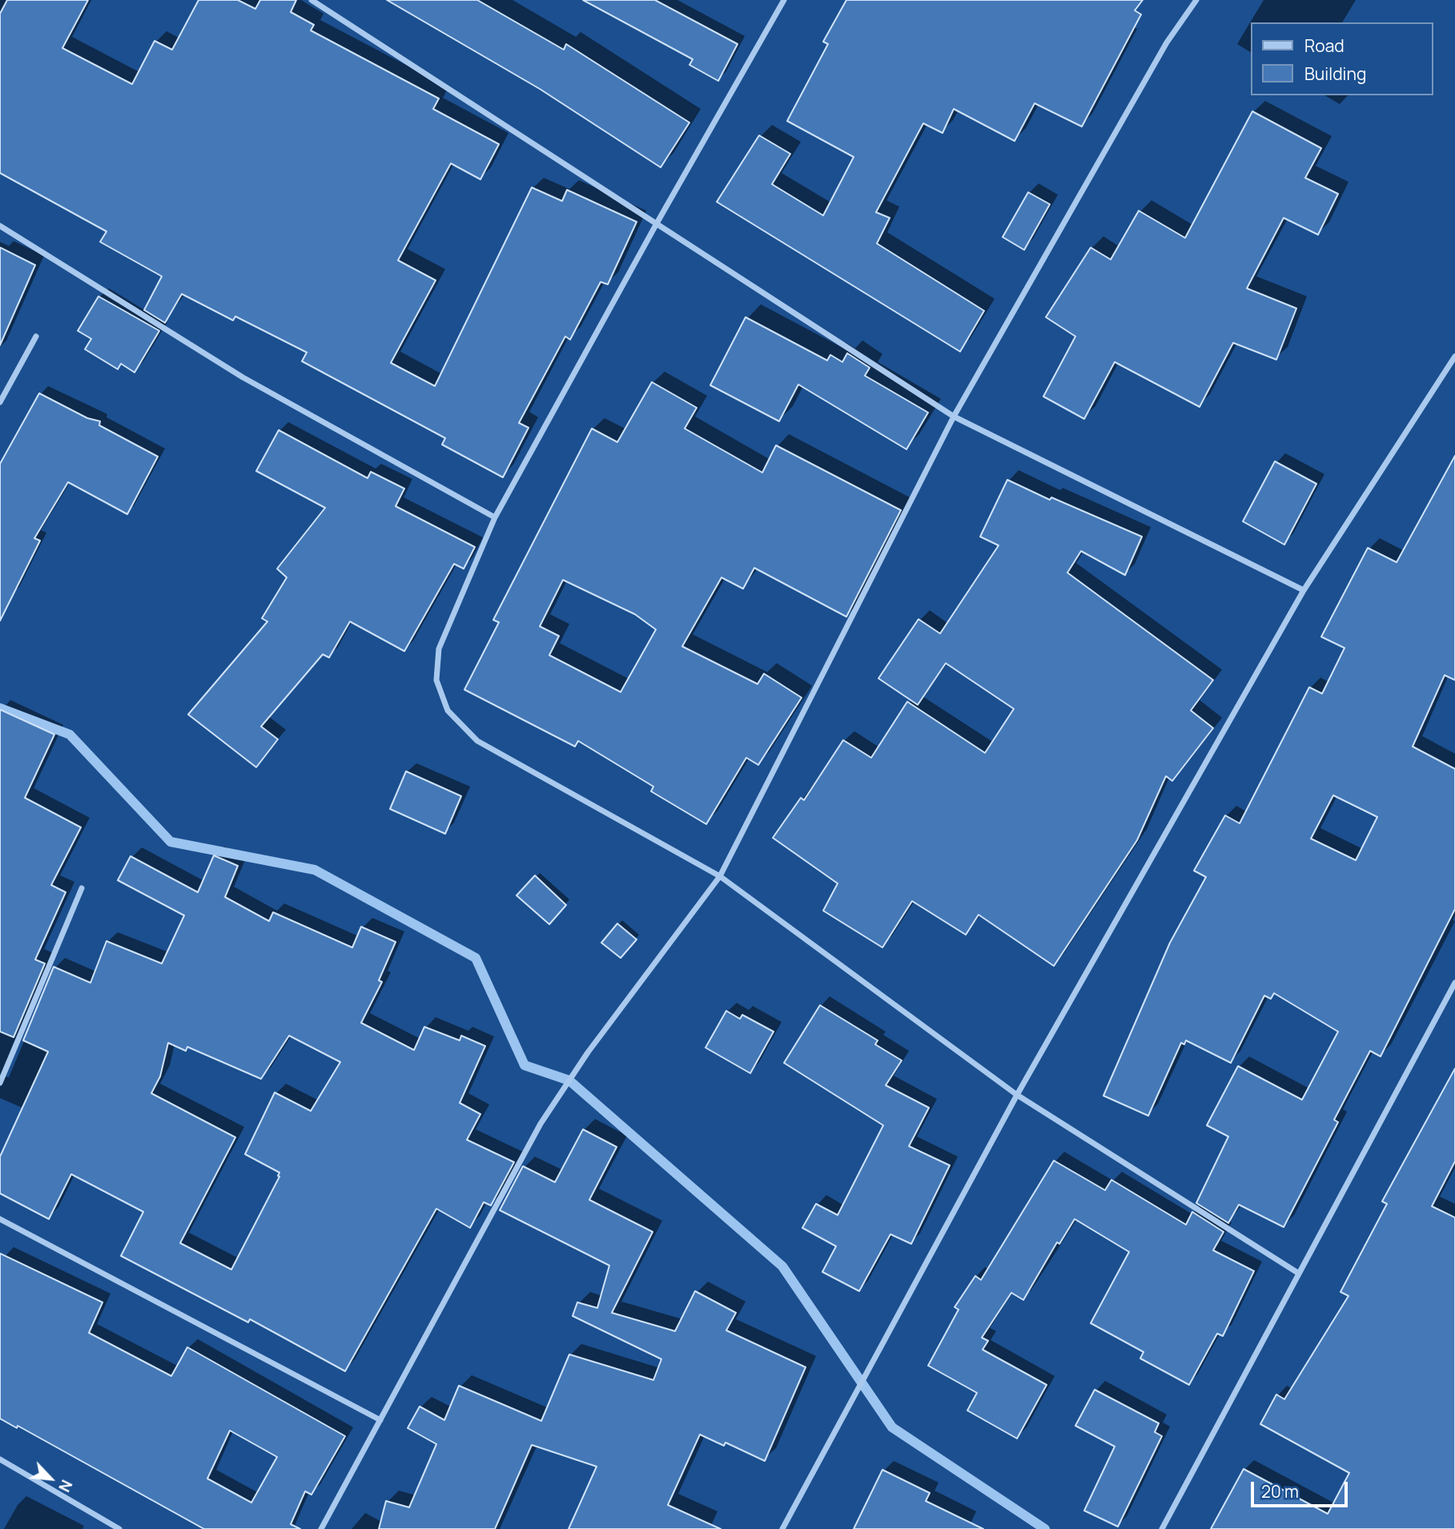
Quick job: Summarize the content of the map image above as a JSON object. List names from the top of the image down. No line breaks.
{"legend":["Road","Building"],"scale_bar":"20 m","north":"bottom right"}
